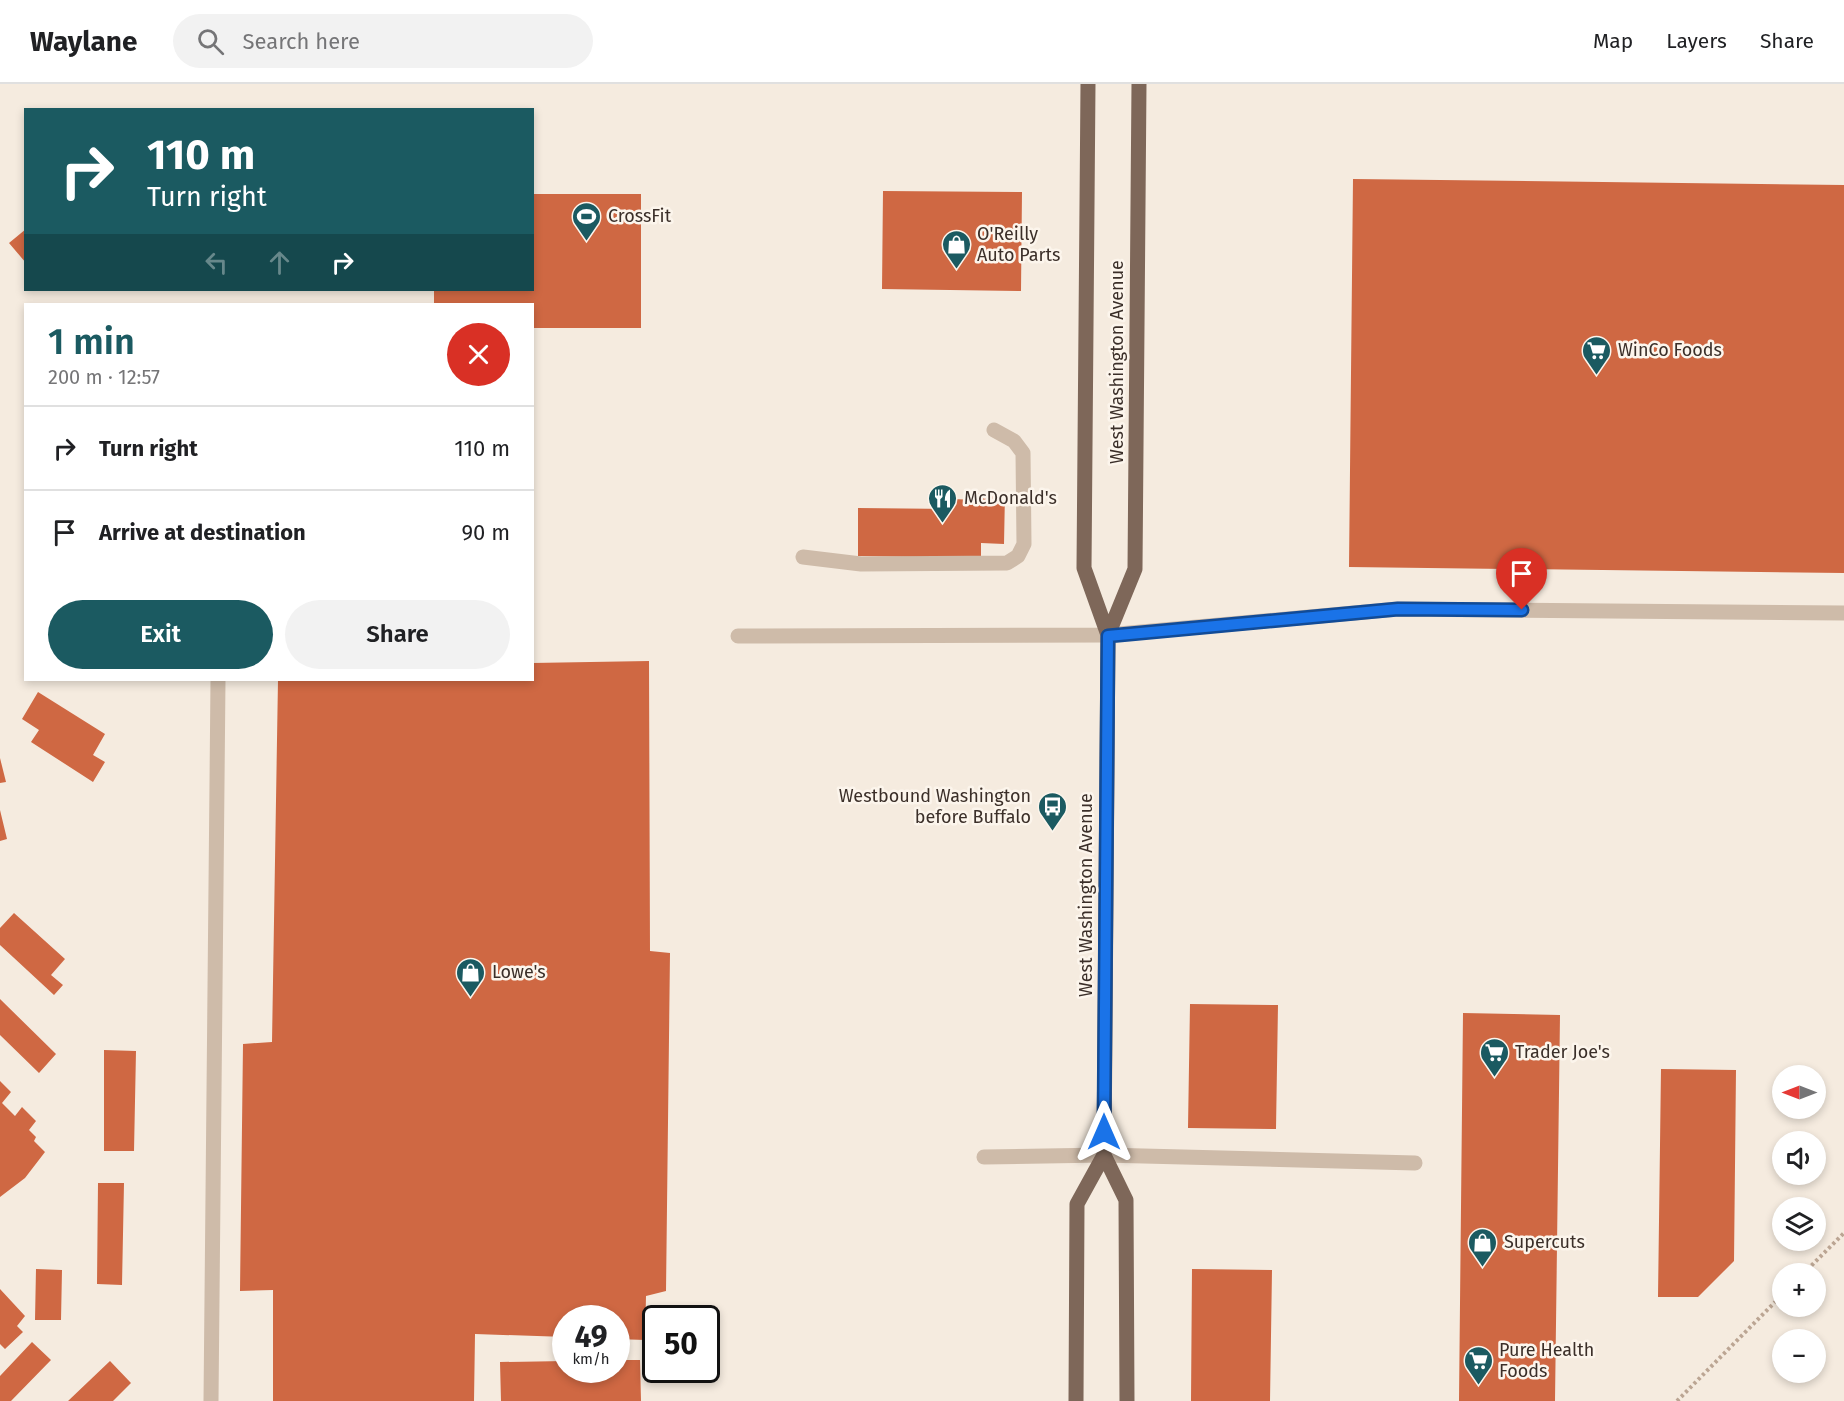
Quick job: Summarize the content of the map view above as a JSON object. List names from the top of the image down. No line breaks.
{"streets":{"main road":["West Washington Avenue"]},"places":{"sports":["CrossFit"],"shop":["O'Reilly Auto Parts","Lowe's","Supercuts"],"supermarket":["WinCo Foods","Trader Joe's","Pure Health Foods"],"restaurant":["McDonald's"],"bus stop":["Westbound Washington before Buffalo"]},"north":"left","page":{"header":"Waylane","search":"Search here","nav":["Map","Layers","Share"],"turn":["110 m","Turn right"],"heading":["1 min","200 m · 12:57"],"list":[{"name":"Turn right","value":"110 m"},{"name":"Arrive at destination","value":"90 m"}],"buttons":["Exit","Share"],"map_buttons":["+","−"],"speed":"49 km/h","limit":"50"}}
